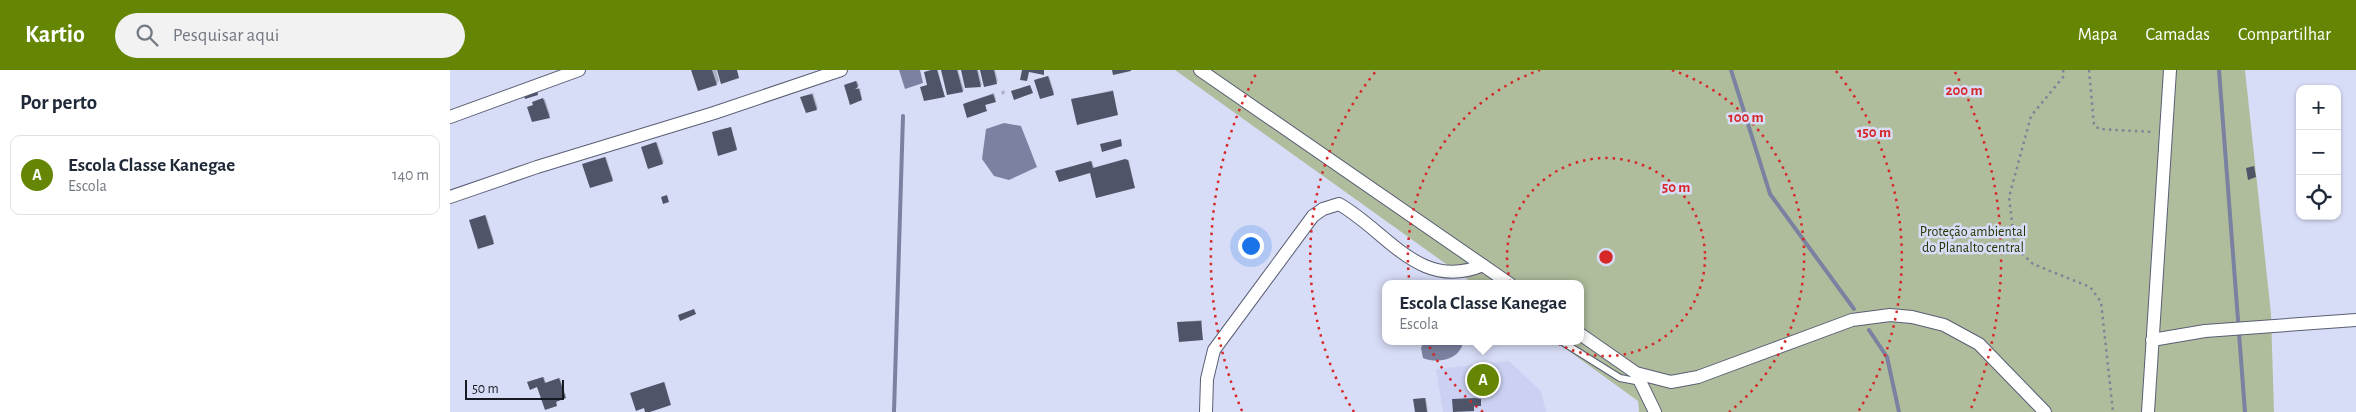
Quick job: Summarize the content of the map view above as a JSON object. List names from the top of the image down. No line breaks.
{"parks":["Proteção ambiental do Planalto central"],"scale_bar":"50 m","page":{"header":"Kartio","search":"Pesquisar aqui","nav":["Mapa","Camadas","Compartilhar"],"heading":"Por perto","map_buttons":["+","−"],"list":[{"mark":"A","name":"Escola Classe Kanegae","note":"Escola","value":"140 m"}],"popup":["Escola Classe Kanegae","Escola"],"pins":"A","scale":"50 m"},"rings":["200 m","100 m","150 m","50 m"]}
